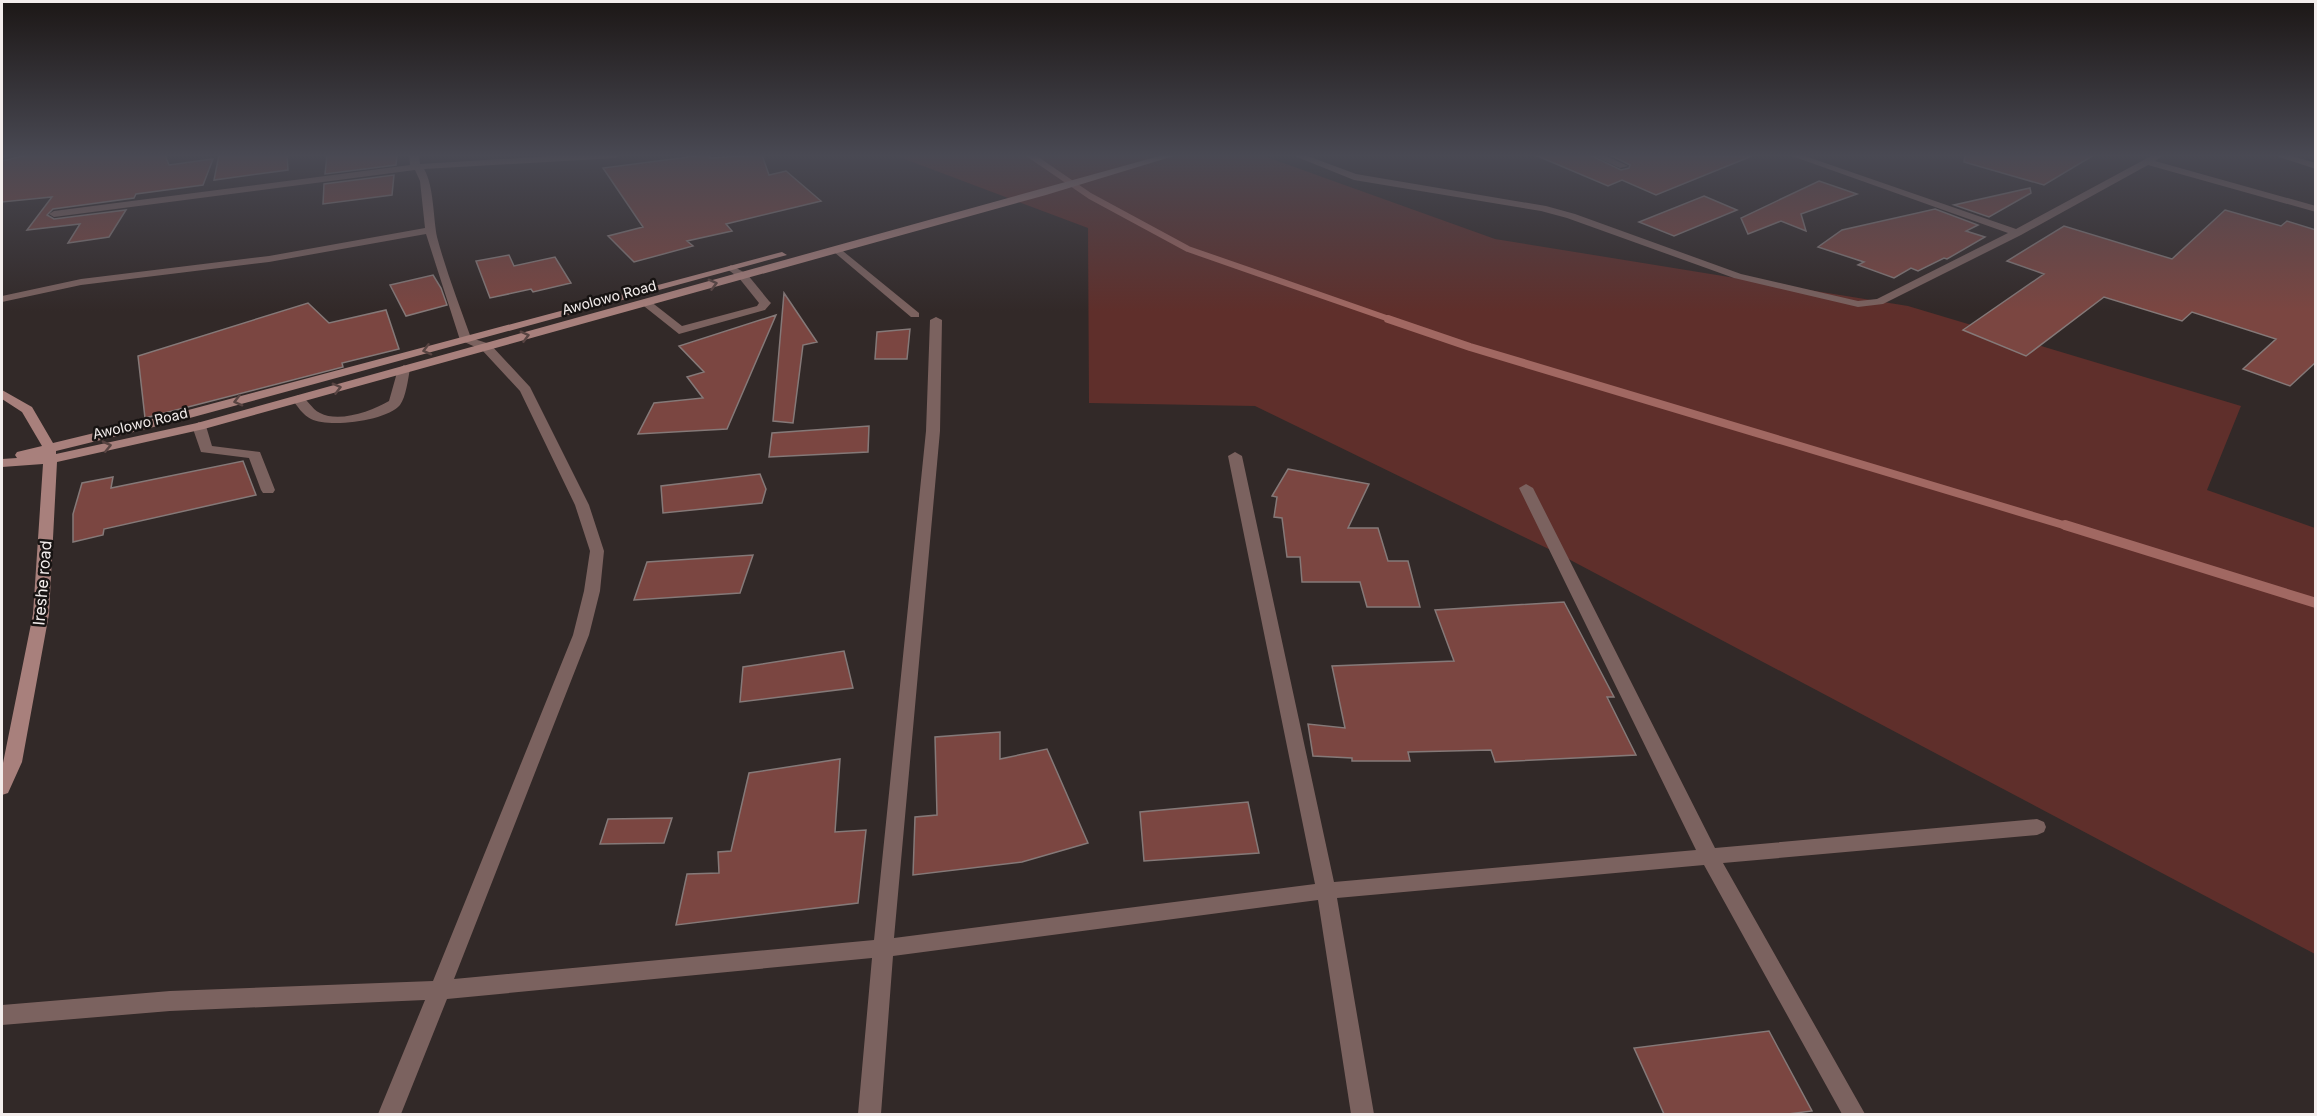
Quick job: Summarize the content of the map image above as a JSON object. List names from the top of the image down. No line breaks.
{"streets":{"main road":["Awolowo Road","Ireshe road"]},"crossings":[["Awolowo Road","Ireshe road"]]}
